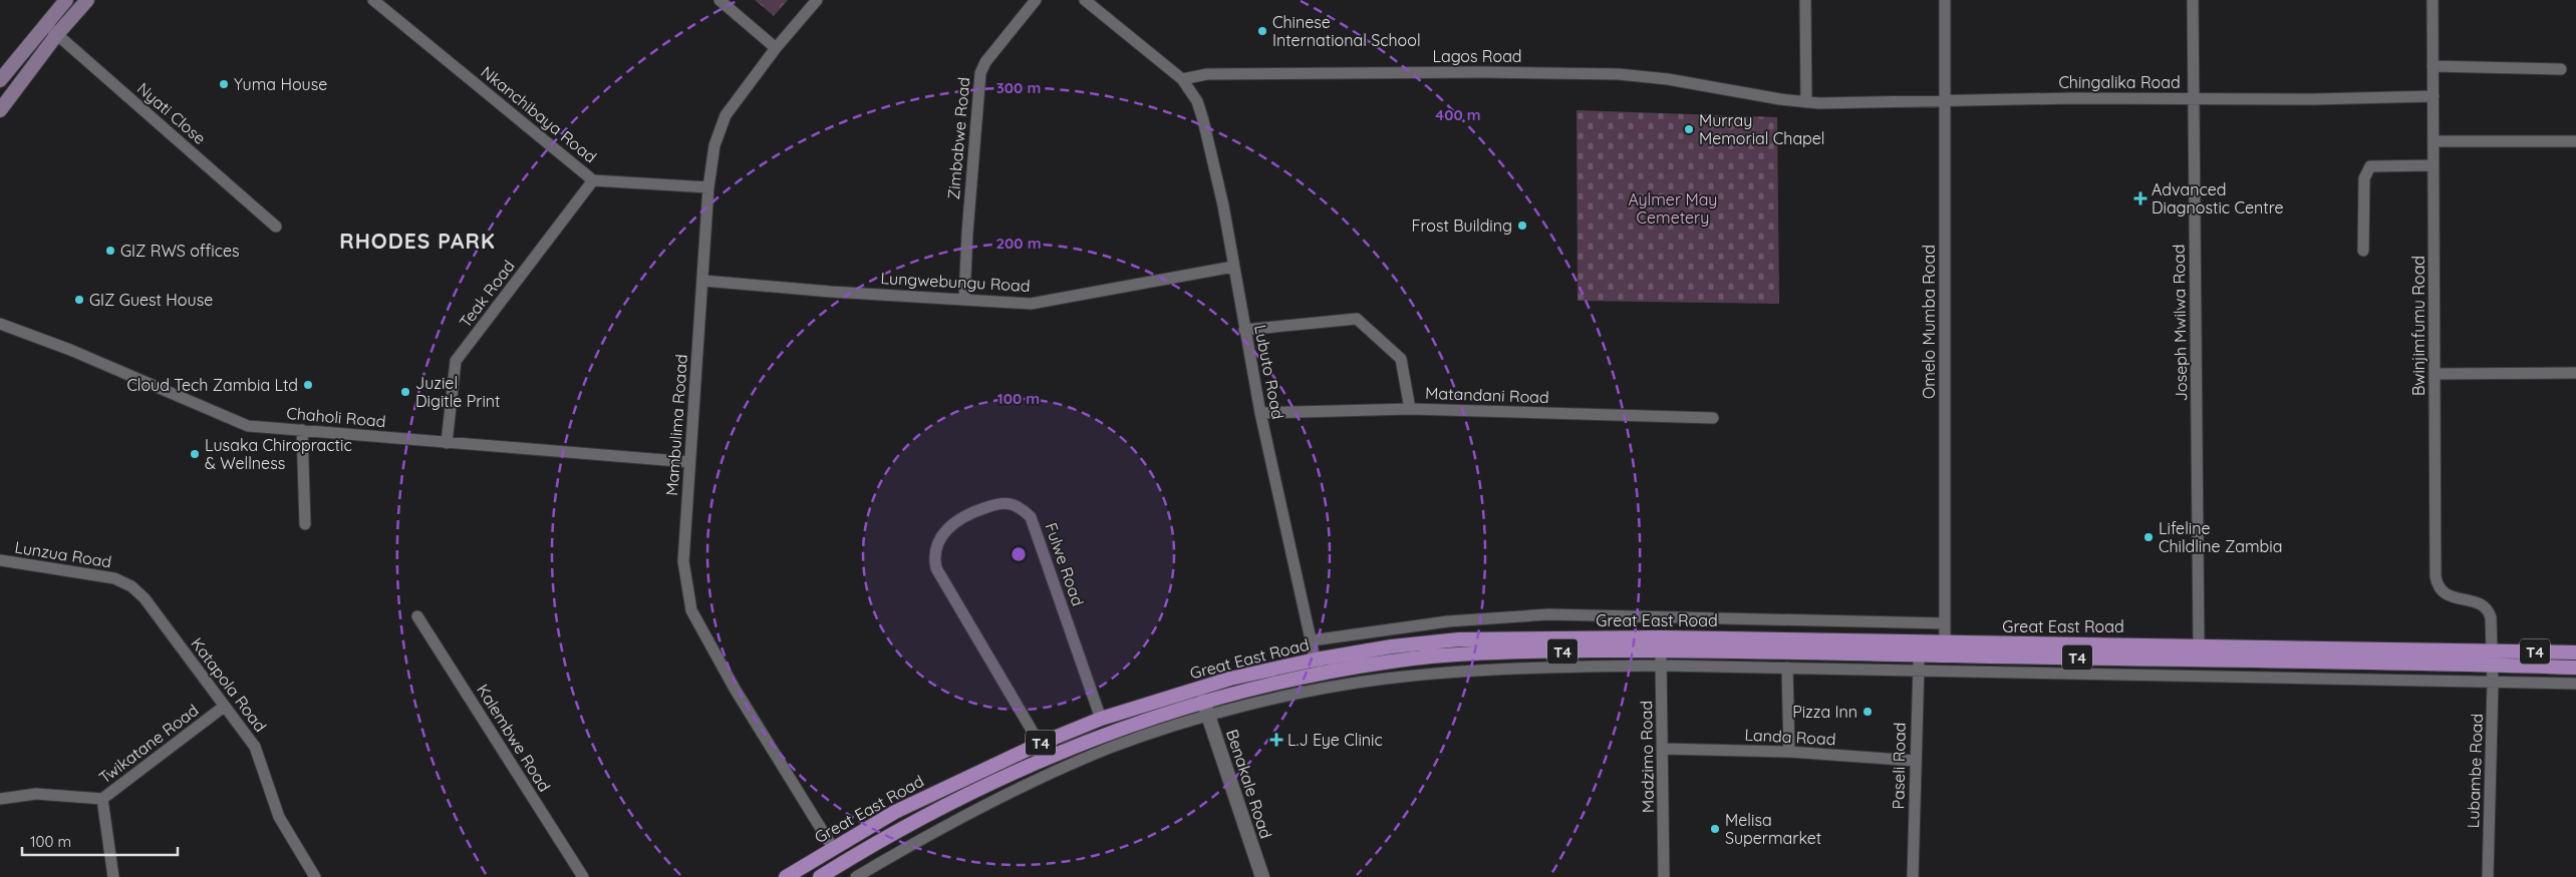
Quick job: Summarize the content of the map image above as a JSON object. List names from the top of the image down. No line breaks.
{"streets":{"main road":["Great East Road","T4"],"street":["Lagos Road","Chingalika Road","Nyati Close","Nkanchibaya Road","Zimbabwe Road","Lungwebungu Road","Teak Road","Omelo Mumba Road","Joseph Mwilwa Road","Bwinjimfumu Road","Lubuto Road","Matandani Road","Chaholi Road","Mambulima Roaad","Lunzua Road","Fulwe Road","Katapola Road","Landa Road","Kalembwe Road","Twikatane Road","Madzimo Road","Paseli Road","Lubambe Road","Benakale Road"]},"crossings":[["Lagos Road","Chingalika Road"],["Lagos Road","Lubuto Road"],["Chingalika Road","Omelo Mumba Road"],["Chingalika Road","Joseph Mwilwa Road"],["Chingalika Road","Bwinjimfumu Road"],["Nkanchibaya Road","Teak Road"],["Nkanchibaya Road","Mambulima Roaad"],["Zimbabwe Road","Lungwebungu Road"],["Lungwebungu Road","Lubuto Road"],["Lungwebungu Road","Mambulima Roaad"],["Teak Road","Chaholi Road"],["Omelo Mumba Road","Great East Road"],["Joseph Mwilwa Road","Great East Road"],["Bwinjimfumu Road","Lubambe Road"],["Lubuto Road","Matandani Road"],["Lubuto Road","Great East Road"],["Chaholi Road","Mambulima Roaad"],["Mambulima Roaad","Great East Road"],["Lunzua Road","Katapola Road"],["Fulwe Road","Great East Road"],["Great East Road","Madzimo Road"],["Great East Road","Paseli Road"],["Great East Road","Lubambe Road"],["Great East Road","Benakale Road"],["Katapola Road","Twikatane Road"],["Landa Road","Madzimo Road"],["Landa Road","Paseli Road"]],"districts":["RHODES PARK"],"parks":["Aylmer May Cemetery"],"places":{"other":["Chinese International School","Yuma House","Murray Memorial Chapel","Frost Building","GIZ RWS offices","GIZ Guest House","Cloud Tech Zambia Ltd","Juziel Digitle Print","Lusaka Chiropractic & Wellness","Lifeline Childline Zambia","Pizza Inn","Melisa Supermarket"],"health":["Advanced Diagnostic Centre","L.J Eye Clinic"]},"scale_bar":"100 m","rings":["300 m","400 m","200 m","100 m"]}
